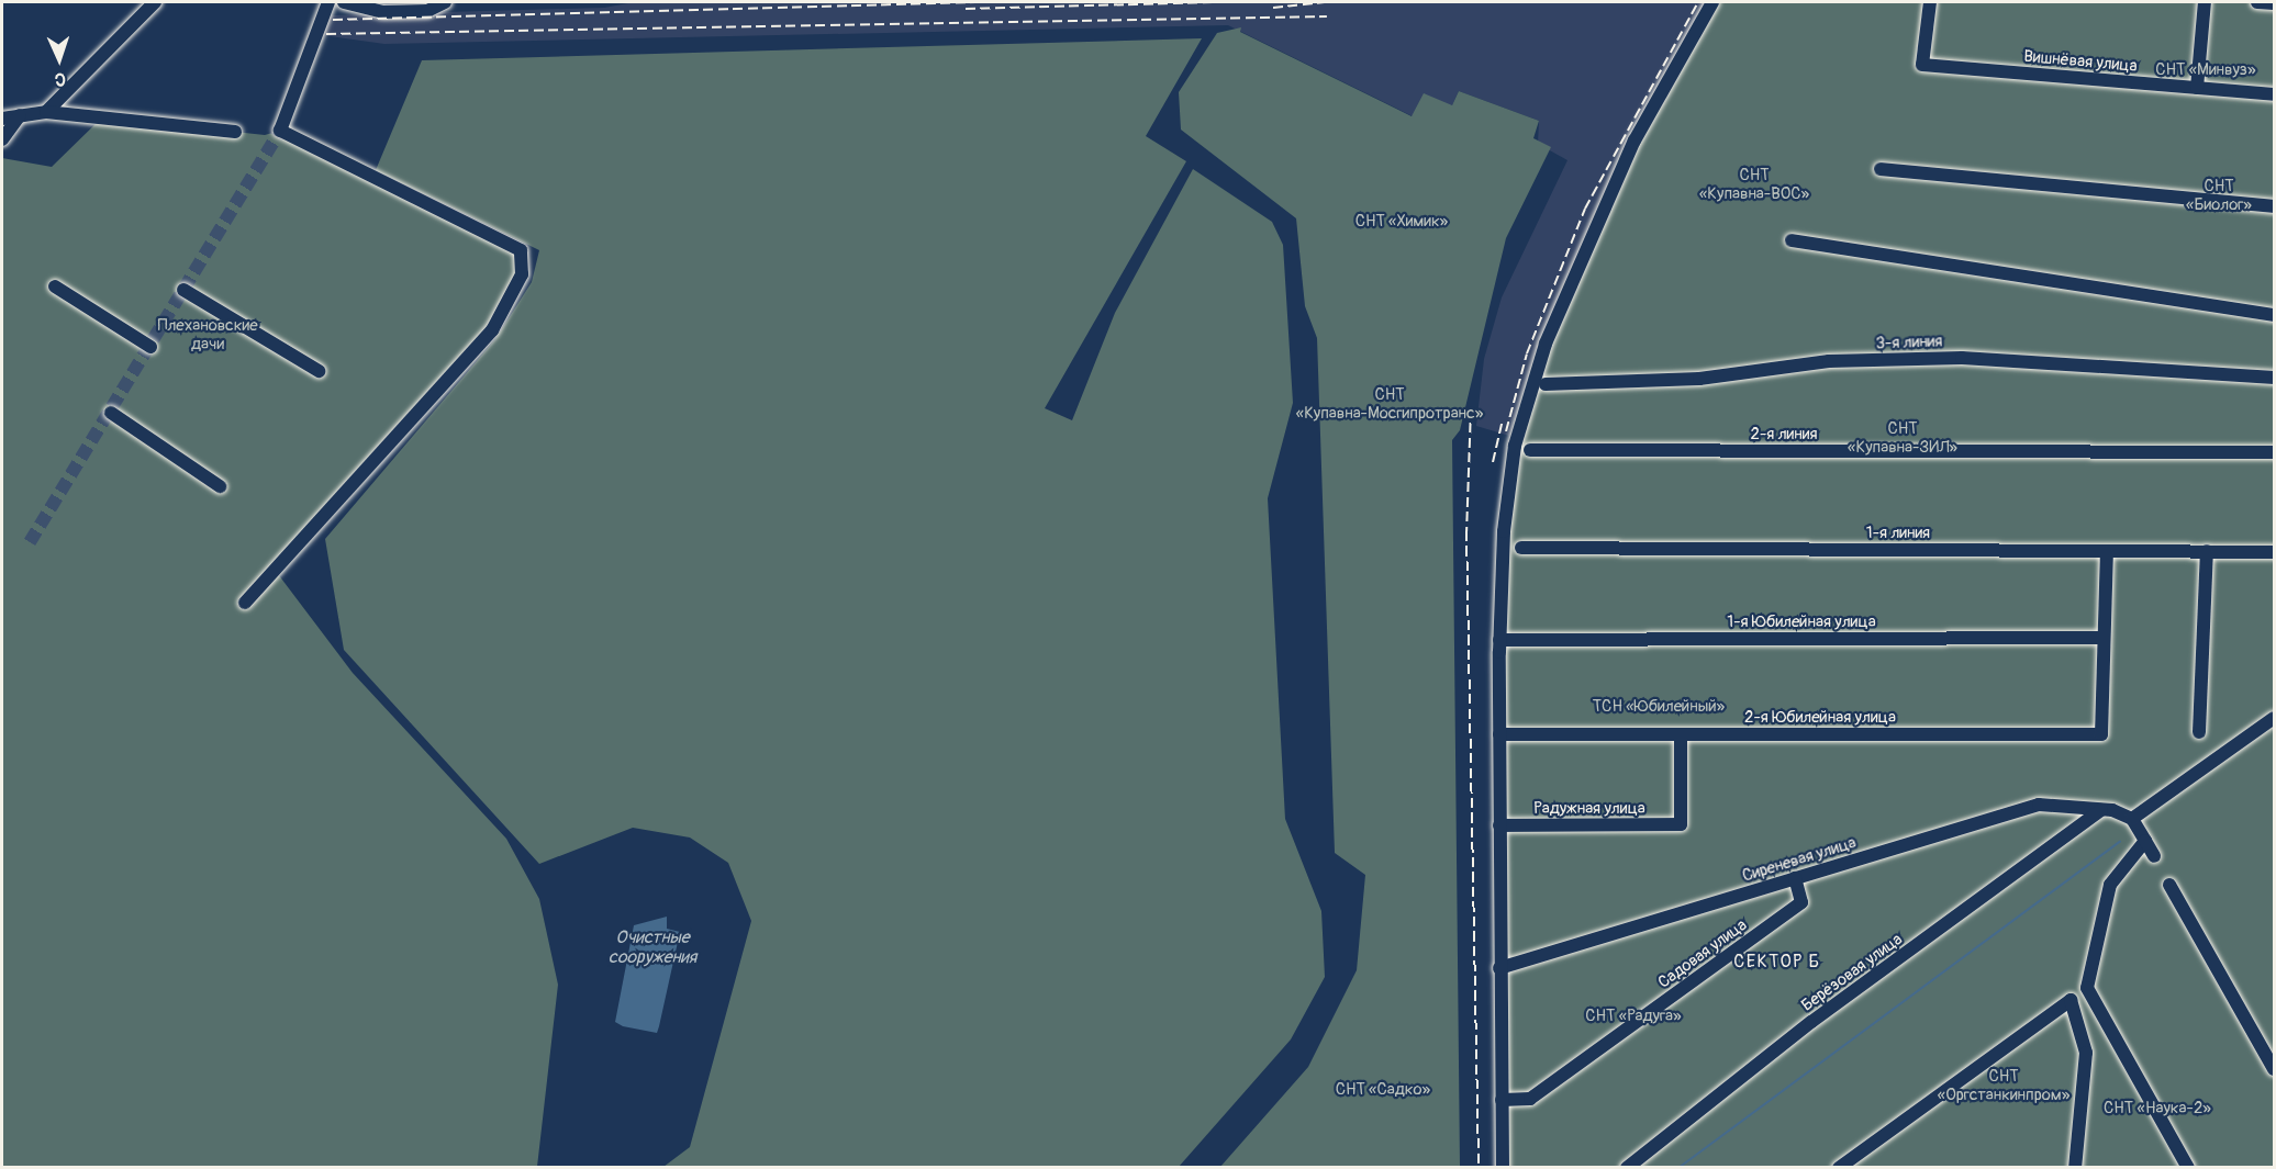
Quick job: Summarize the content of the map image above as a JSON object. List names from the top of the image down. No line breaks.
{"streets":{"street":["Вишнёвая улица","3-я линия","2-я линия","1-я линия","1-я Юбилейная улица","2-я Юбилейная улица","Радужная улица","Сиреневая улица","Садовая улица","Берёзовая улица"]},"crossings":[["1-я Юбилейная улица","2-я Юбилейная улица"],["2-я Юбилейная улица","Радужная улица"],["Сиреневая улица","Садовая улица"],["Сиреневая улица","Берёзовая улица"]],"districts":["СЕКТОР Б"],"water":["Очистные сооружения"],"parks":["СНТ «Минвуз»","СНТ «Купавна-ВОС»","СНТ «Биолог»","СНТ «Химик»","Плехановские дачи","СНТ «Купавна-Мосгипротранс»","СНТ «Купавна-ЗИЛ»","ТСН «Юбилейный»","СНТ «Радуга»","СНТ «Оргстанкинпром»","СНТ «Садко»","СНТ «Наука-2»"],"north":"bottom"}
